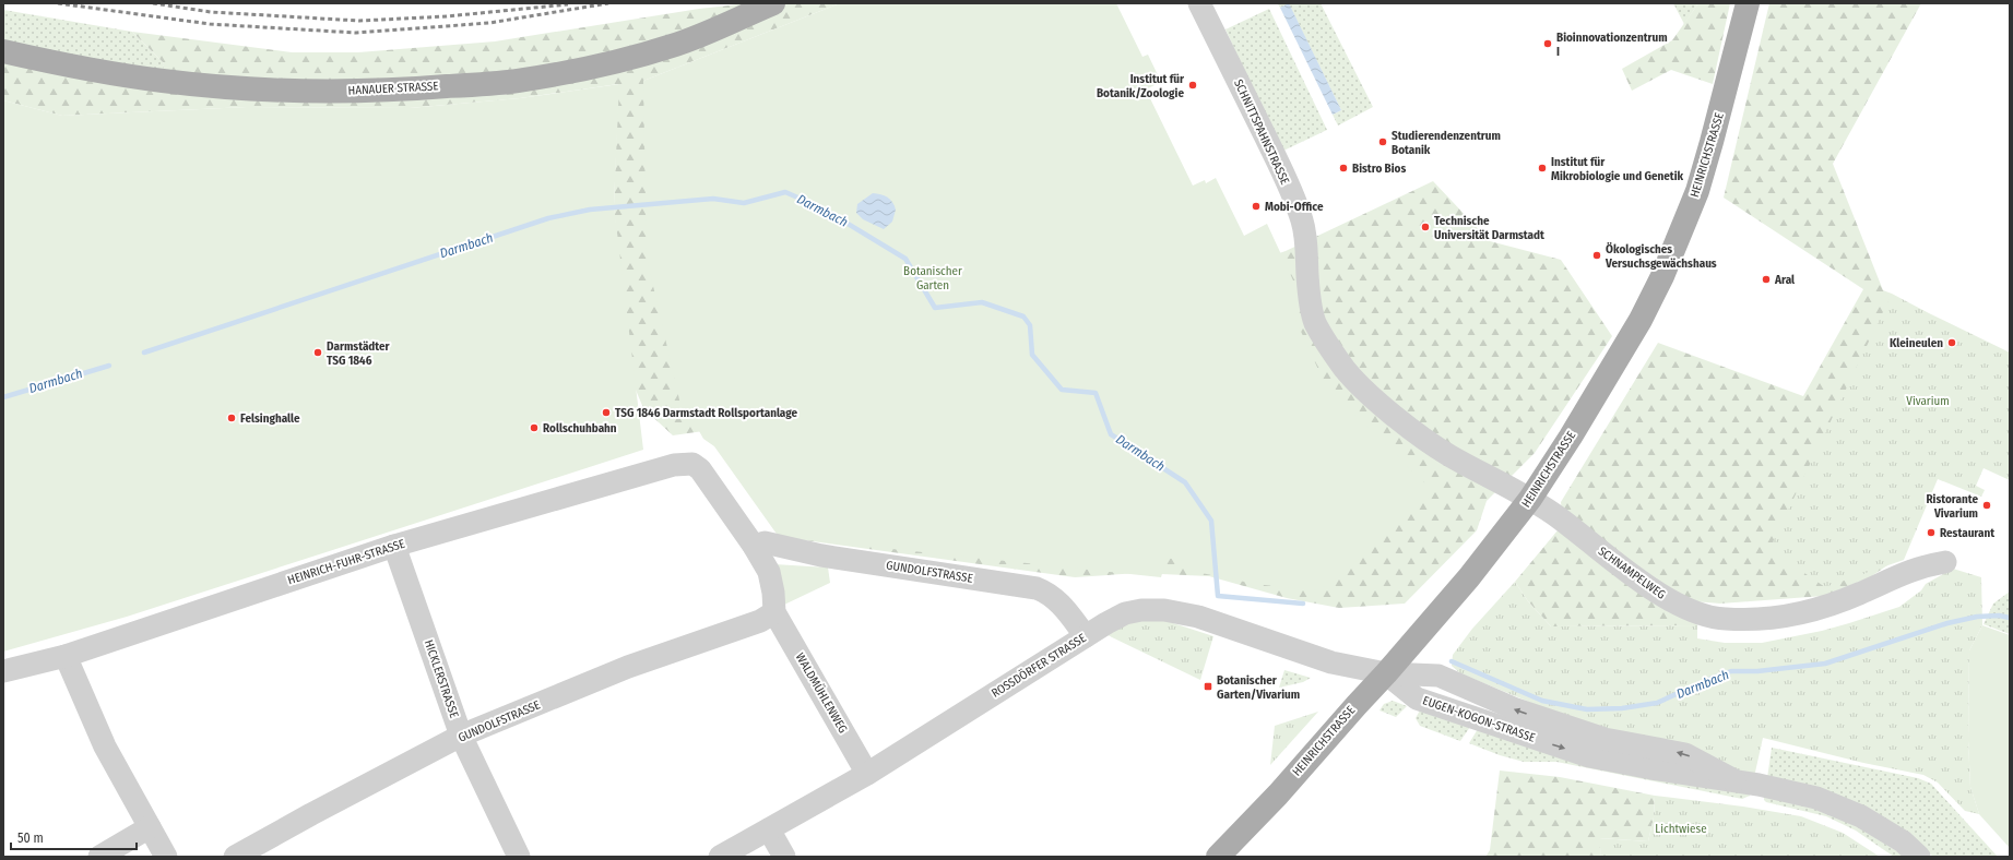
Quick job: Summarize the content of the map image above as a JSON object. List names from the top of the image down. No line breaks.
{"streets":{"main road":["HANAUER STRASSE","HEINRICHSTRASSE"],"street":["SCHNITTSPAHNSTRASSE","HEINRICH-FUHR-STRASSE","GUNDOLFSTRASSE","SCHNAMPELWEG","ROSSDÖRFER STRASSE","HICKLERSTRASSE","WALDMÜHLENWEG","EUGEN-KOGON-STRASSE"]},"crossings":[["SCHNITTSPAHNSTRASSE","HEINRICHSTRASSE"],["SCHNITTSPAHNSTRASSE","SCHNAMPELWEG"],["HEINRICHSTRASSE","SCHNAMPELWEG"],["HEINRICHSTRASSE","ROSSDÖRFER STRASSE"],["HEINRICHSTRASSE","EUGEN-KOGON-STRASSE"],["HEINRICH-FUHR-STRASSE","GUNDOLFSTRASSE"],["HEINRICH-FUHR-STRASSE","HICKLERSTRASSE"],["GUNDOLFSTRASSE","ROSSDÖRFER STRASSE"],["GUNDOLFSTRASSE","HICKLERSTRASSE"],["GUNDOLFSTRASSE","WALDMÜHLENWEG"],["ROSSDÖRFER STRASSE","WALDMÜHLENWEG"],["ROSSDÖRFER STRASSE","EUGEN-KOGON-STRASSE"]],"water":["Darmbach"],"parks":["Botanischer Garten","Vivarium","Lichtwiese"],"places":{"other":["Bioinnovationzentrum I","Institut für Botanik/Zoologie","Studierendenzentrum Botanik","Bistro Bios","Institut für Mikrobiologie und Genetik","Mobi-Office","Technische Universität Darmstadt","Ökologisches Versuchsgewächshaus","Aral","Kleineulen","Darmstädter TSG 1846","TSG 1846 Darmstadt Rollsportanlage","Felsinghalle","Rollschuhbahn","Ristorante Vivarium","Restaurant"],"transit":["Botanischer Garten/Vivarium"]},"scale_bar":"50 m"}
